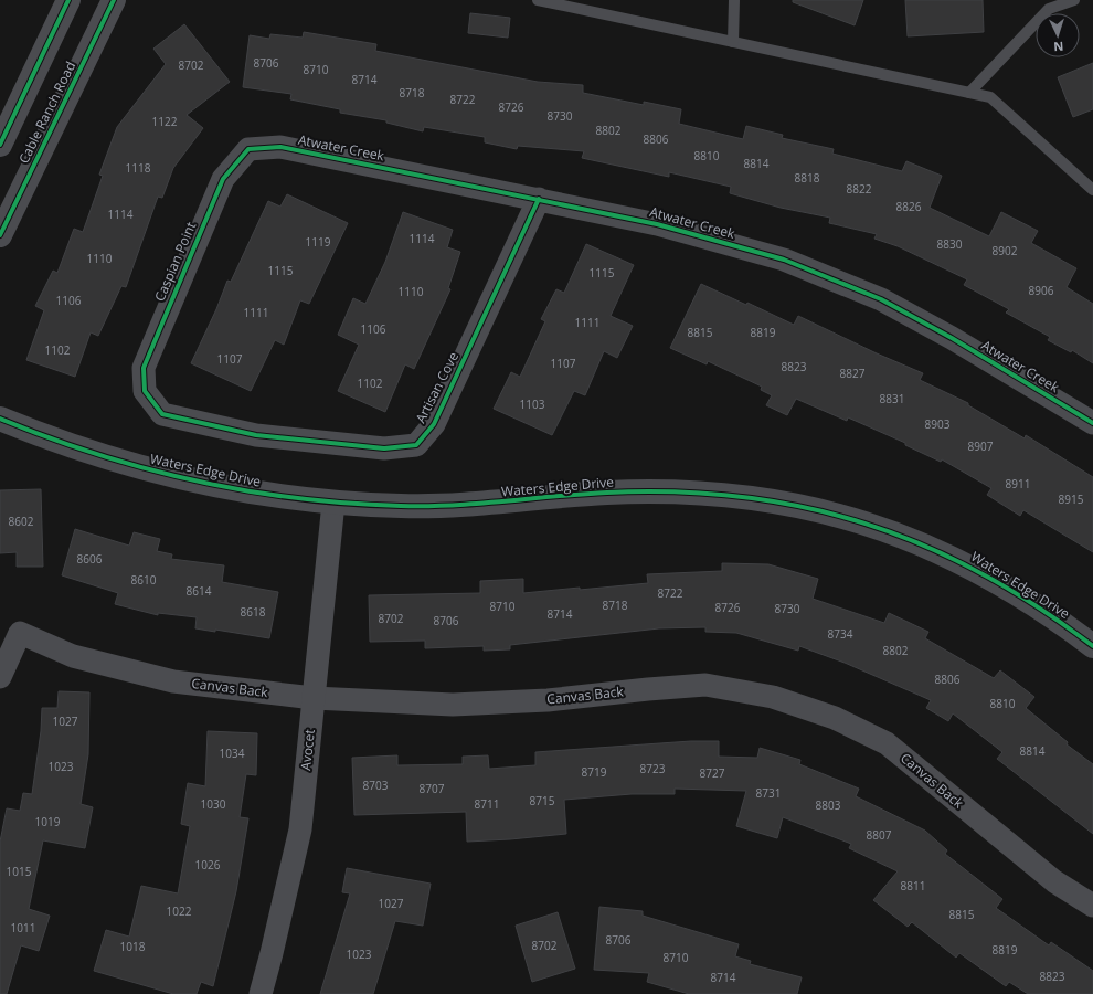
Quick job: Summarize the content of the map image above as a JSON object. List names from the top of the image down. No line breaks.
{"streets":{"street":["Cable Ranch Road","Atwater Creek","Caspian Point","Artisan Cove","Waters Edge Drive","Canvas Back","Avocet"]},"crossings":[["Atwater Creek","Caspian Point"],["Atwater Creek","Artisan Cove"],["Caspian Point","Artisan Cove"],["Waters Edge Drive","Avocet"],["Canvas Back","Avocet"]],"house_numbers":["8706","8702","8710","8714","8718","8722","8726","8730","1122","8802","8806","8810","8814","1118","8818","8822","8826","1114","1114","1119","8830","8902","1110","1115","1115","8906","1110","1106","1111","1111","1106","8815","8819","1102","1107","1107","8823","8827","1102","8831","1103","8903","8907","8911","8915","8602","8606","8610","8614","8722","8718","8710","8726","8730","8618","8714","8702","8706","8734","8802","8806","8810","1027","8814","1034","1023","8723","8719","8727","8703","8707","8731","8715","1030","8711","8803","1019","8807","1026","1015","8811","1027","1022","8815","1011","8706","8702","1018","8819","1023","8710","8823","8714"],"north":"bottom"}
